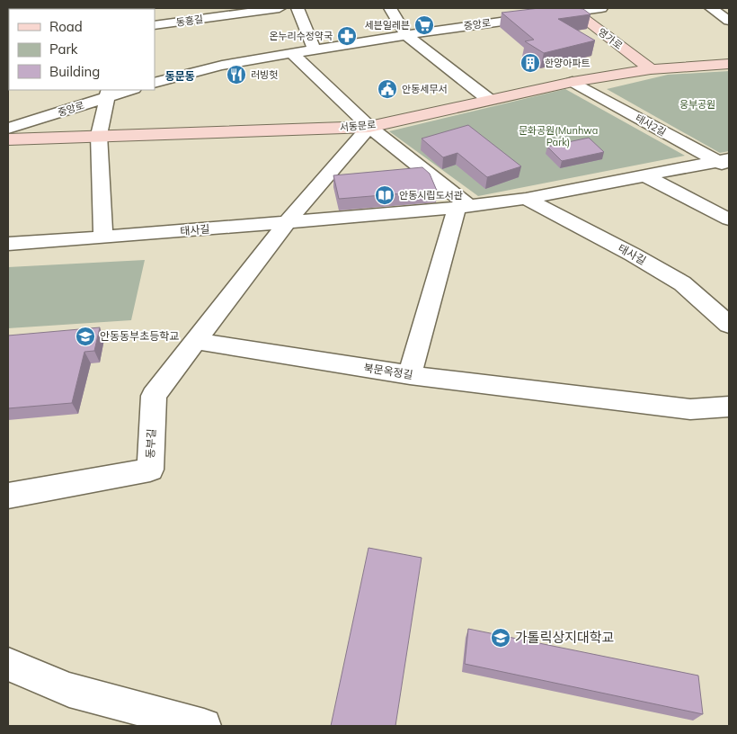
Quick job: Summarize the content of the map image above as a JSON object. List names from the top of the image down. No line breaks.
{"streets":{"street":["동흥길","중앙로","영가로","태사2길","서동문로","태사길","북문옥정길","동부길"]},"crossings":[["중앙로","영가로"],["영가로","서동문로"],["태사2길","서동문로"],["태사2길","태사길"],["북문옥정길","동부길"]],"districts":["동문동"],"parks":["웅부공원","문화공원(Munhwa Park)"],"places":{"supermarket":["세븐일레븐"],"pharmacy":["온누리수정약국"],"building":["한양아파트"],"restaurant":["러빙헛"],"public building":["안동세무서"],"library":["안동시립도서관"],"school or university":["안동동부초등학교","가톨릭상지대학교"]},"legend":["Road","Park","Building"]}
